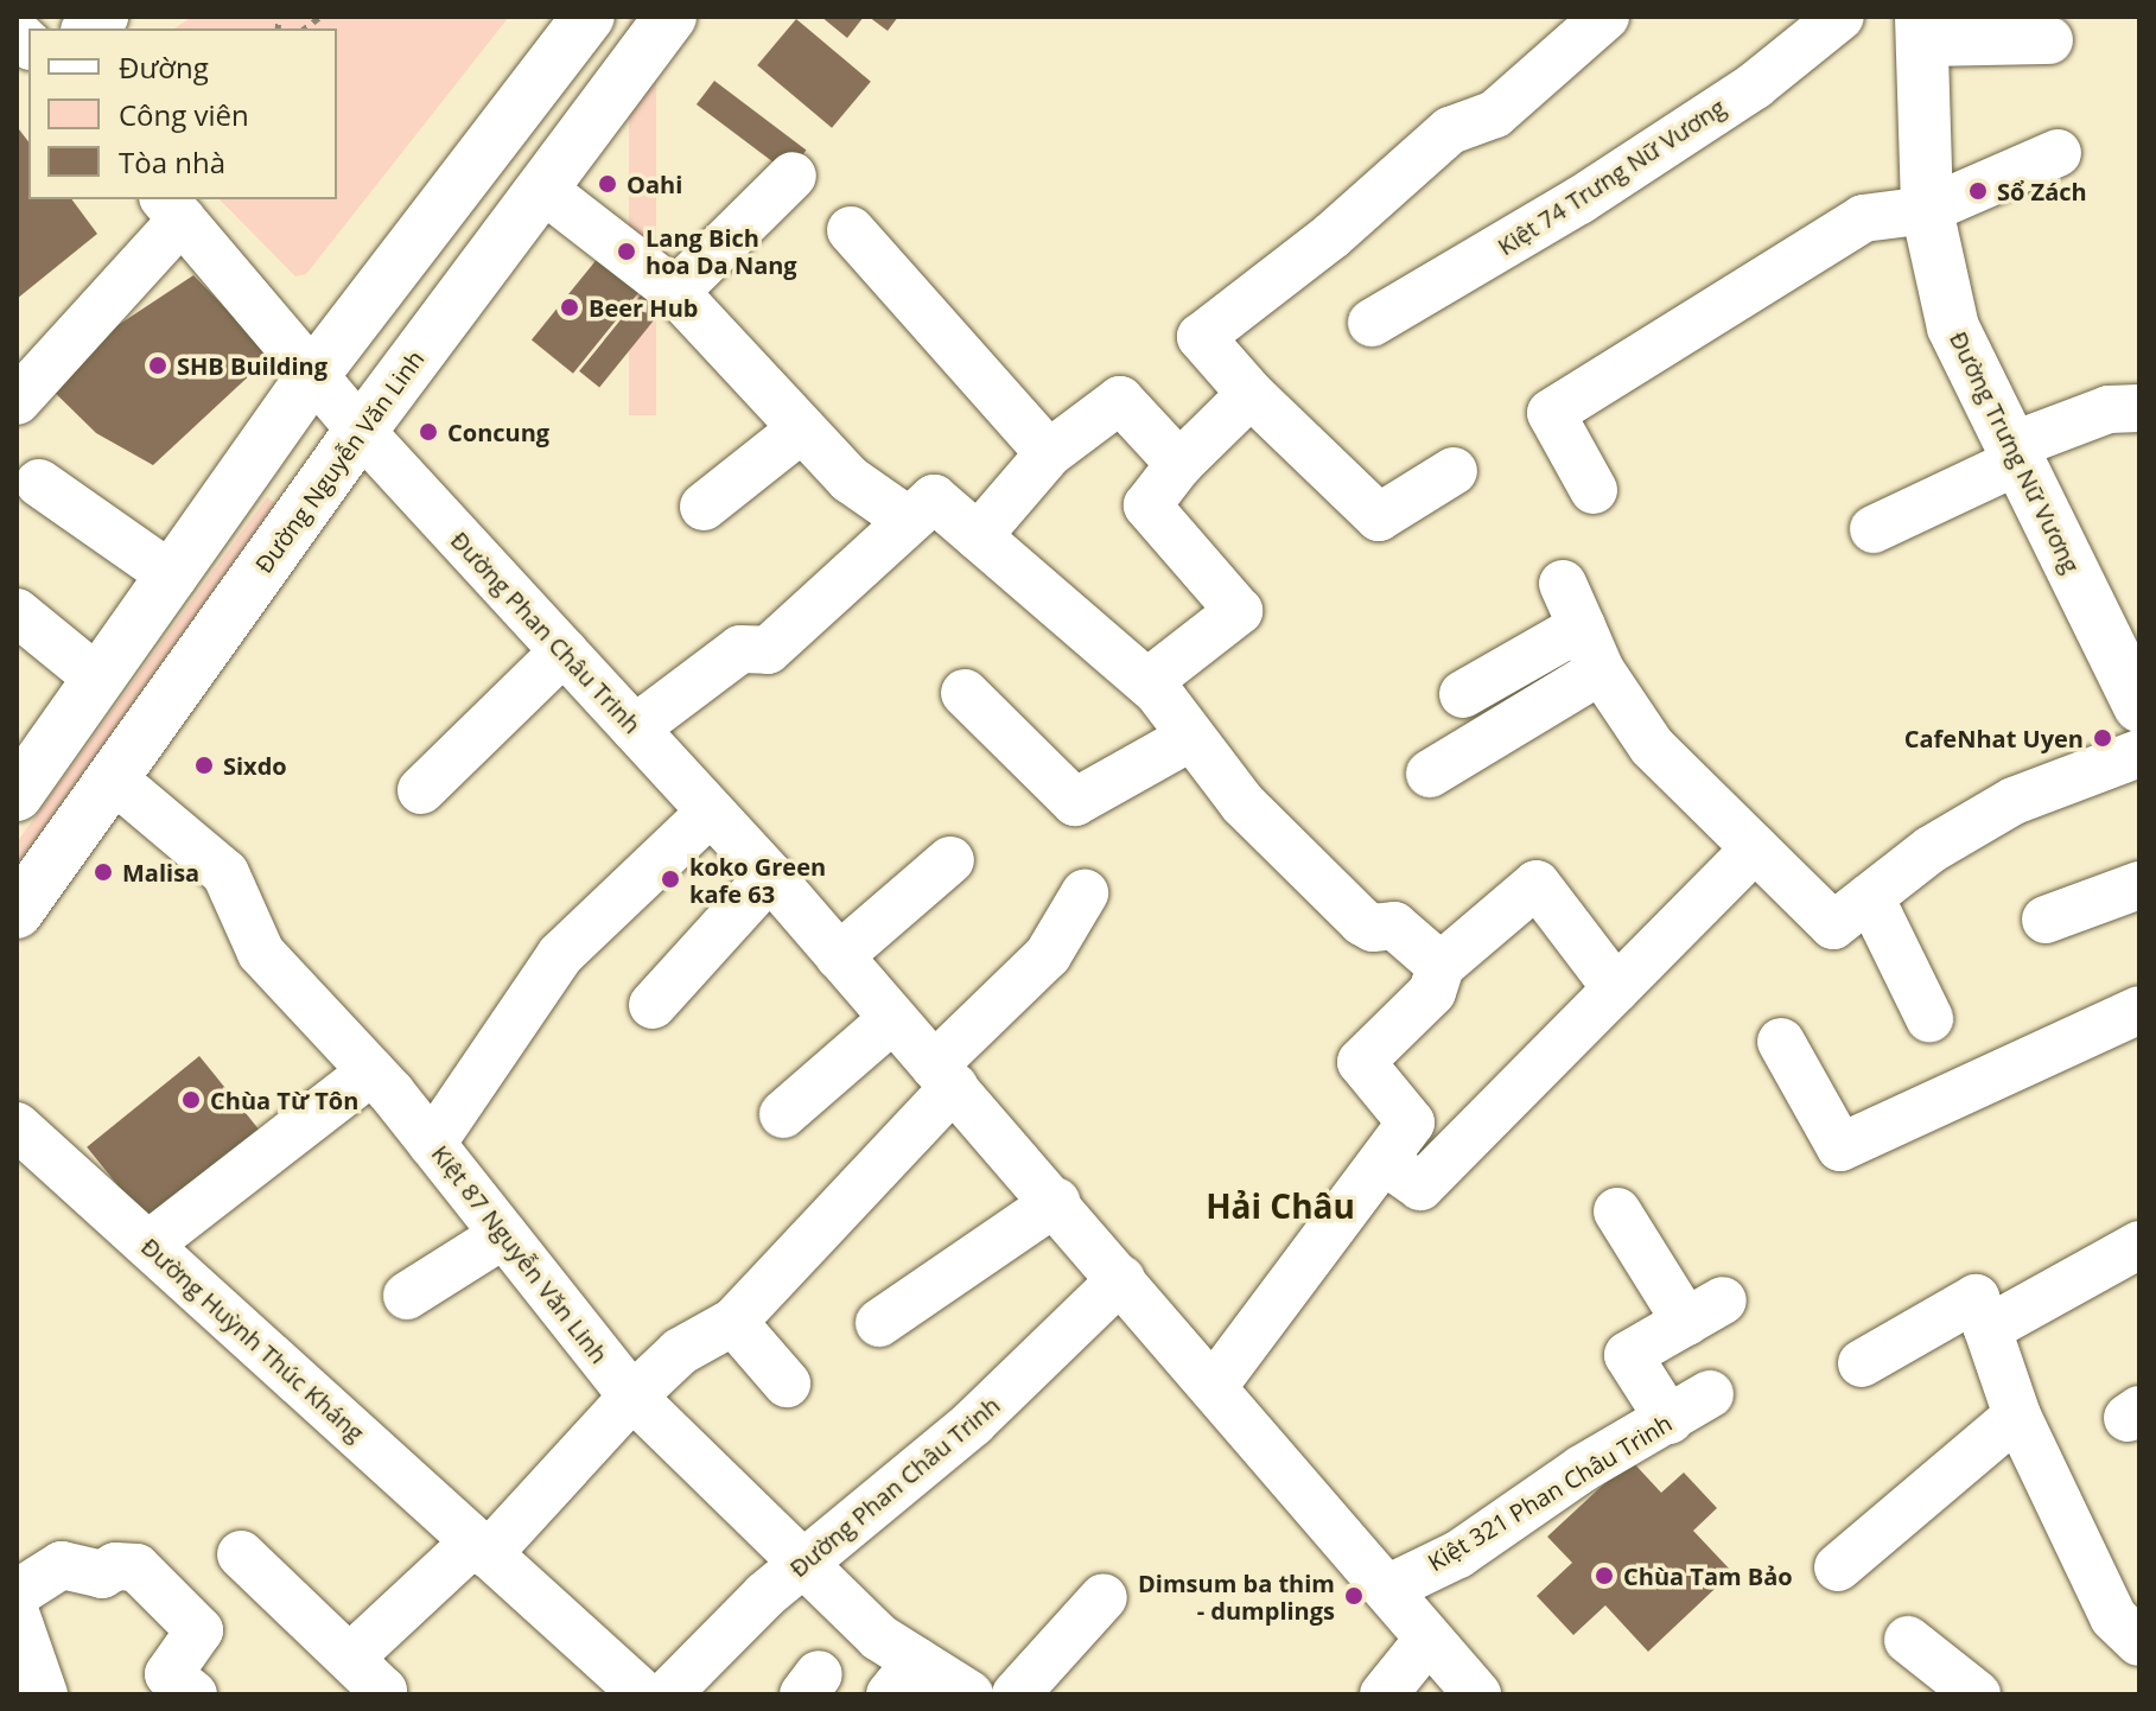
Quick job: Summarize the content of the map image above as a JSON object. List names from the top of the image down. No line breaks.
{"streets":{"main road":["Đường Trưng Nữ Vương","Đường Nguyễn Văn Linh"],"street":["Kiệt 74 Trưng Nữ Vương","Đường Phan Châu Trinh","Kiệt 87 Nguyễn Văn Linh","Đường Huỳnh Thúc Kháng","Kiệt 321 Phan Châu Trinh"]},"crossings":[["Đường Nguyễn Văn Linh","Đường Phan Châu Trinh"],["Đường Nguyễn Văn Linh","Kiệt 87 Nguyễn Văn Linh"],["Đường Phan Châu Trinh","Kiệt 87 Nguyễn Văn Linh"],["Đường Phan Châu Trinh","Đường Huỳnh Thúc Kháng"],["Đường Phan Châu Trinh","Kiệt 321 Phan Châu Trinh"]],"districts":["Hải Châu"],"places":["Oahi","Sổ Zách","Lang Bich hoa Da Nang","Beer Hub","SHB Building","Concung","CafeNhat Uyen","Sixdo","Malisa","koko Green kafe 63","Chùa Từ Tôn","Chùa Tam Bảo","Dimsum ba thim - dumplings"],"legend":["Đường","Công viên","Tòa nhà"]}
